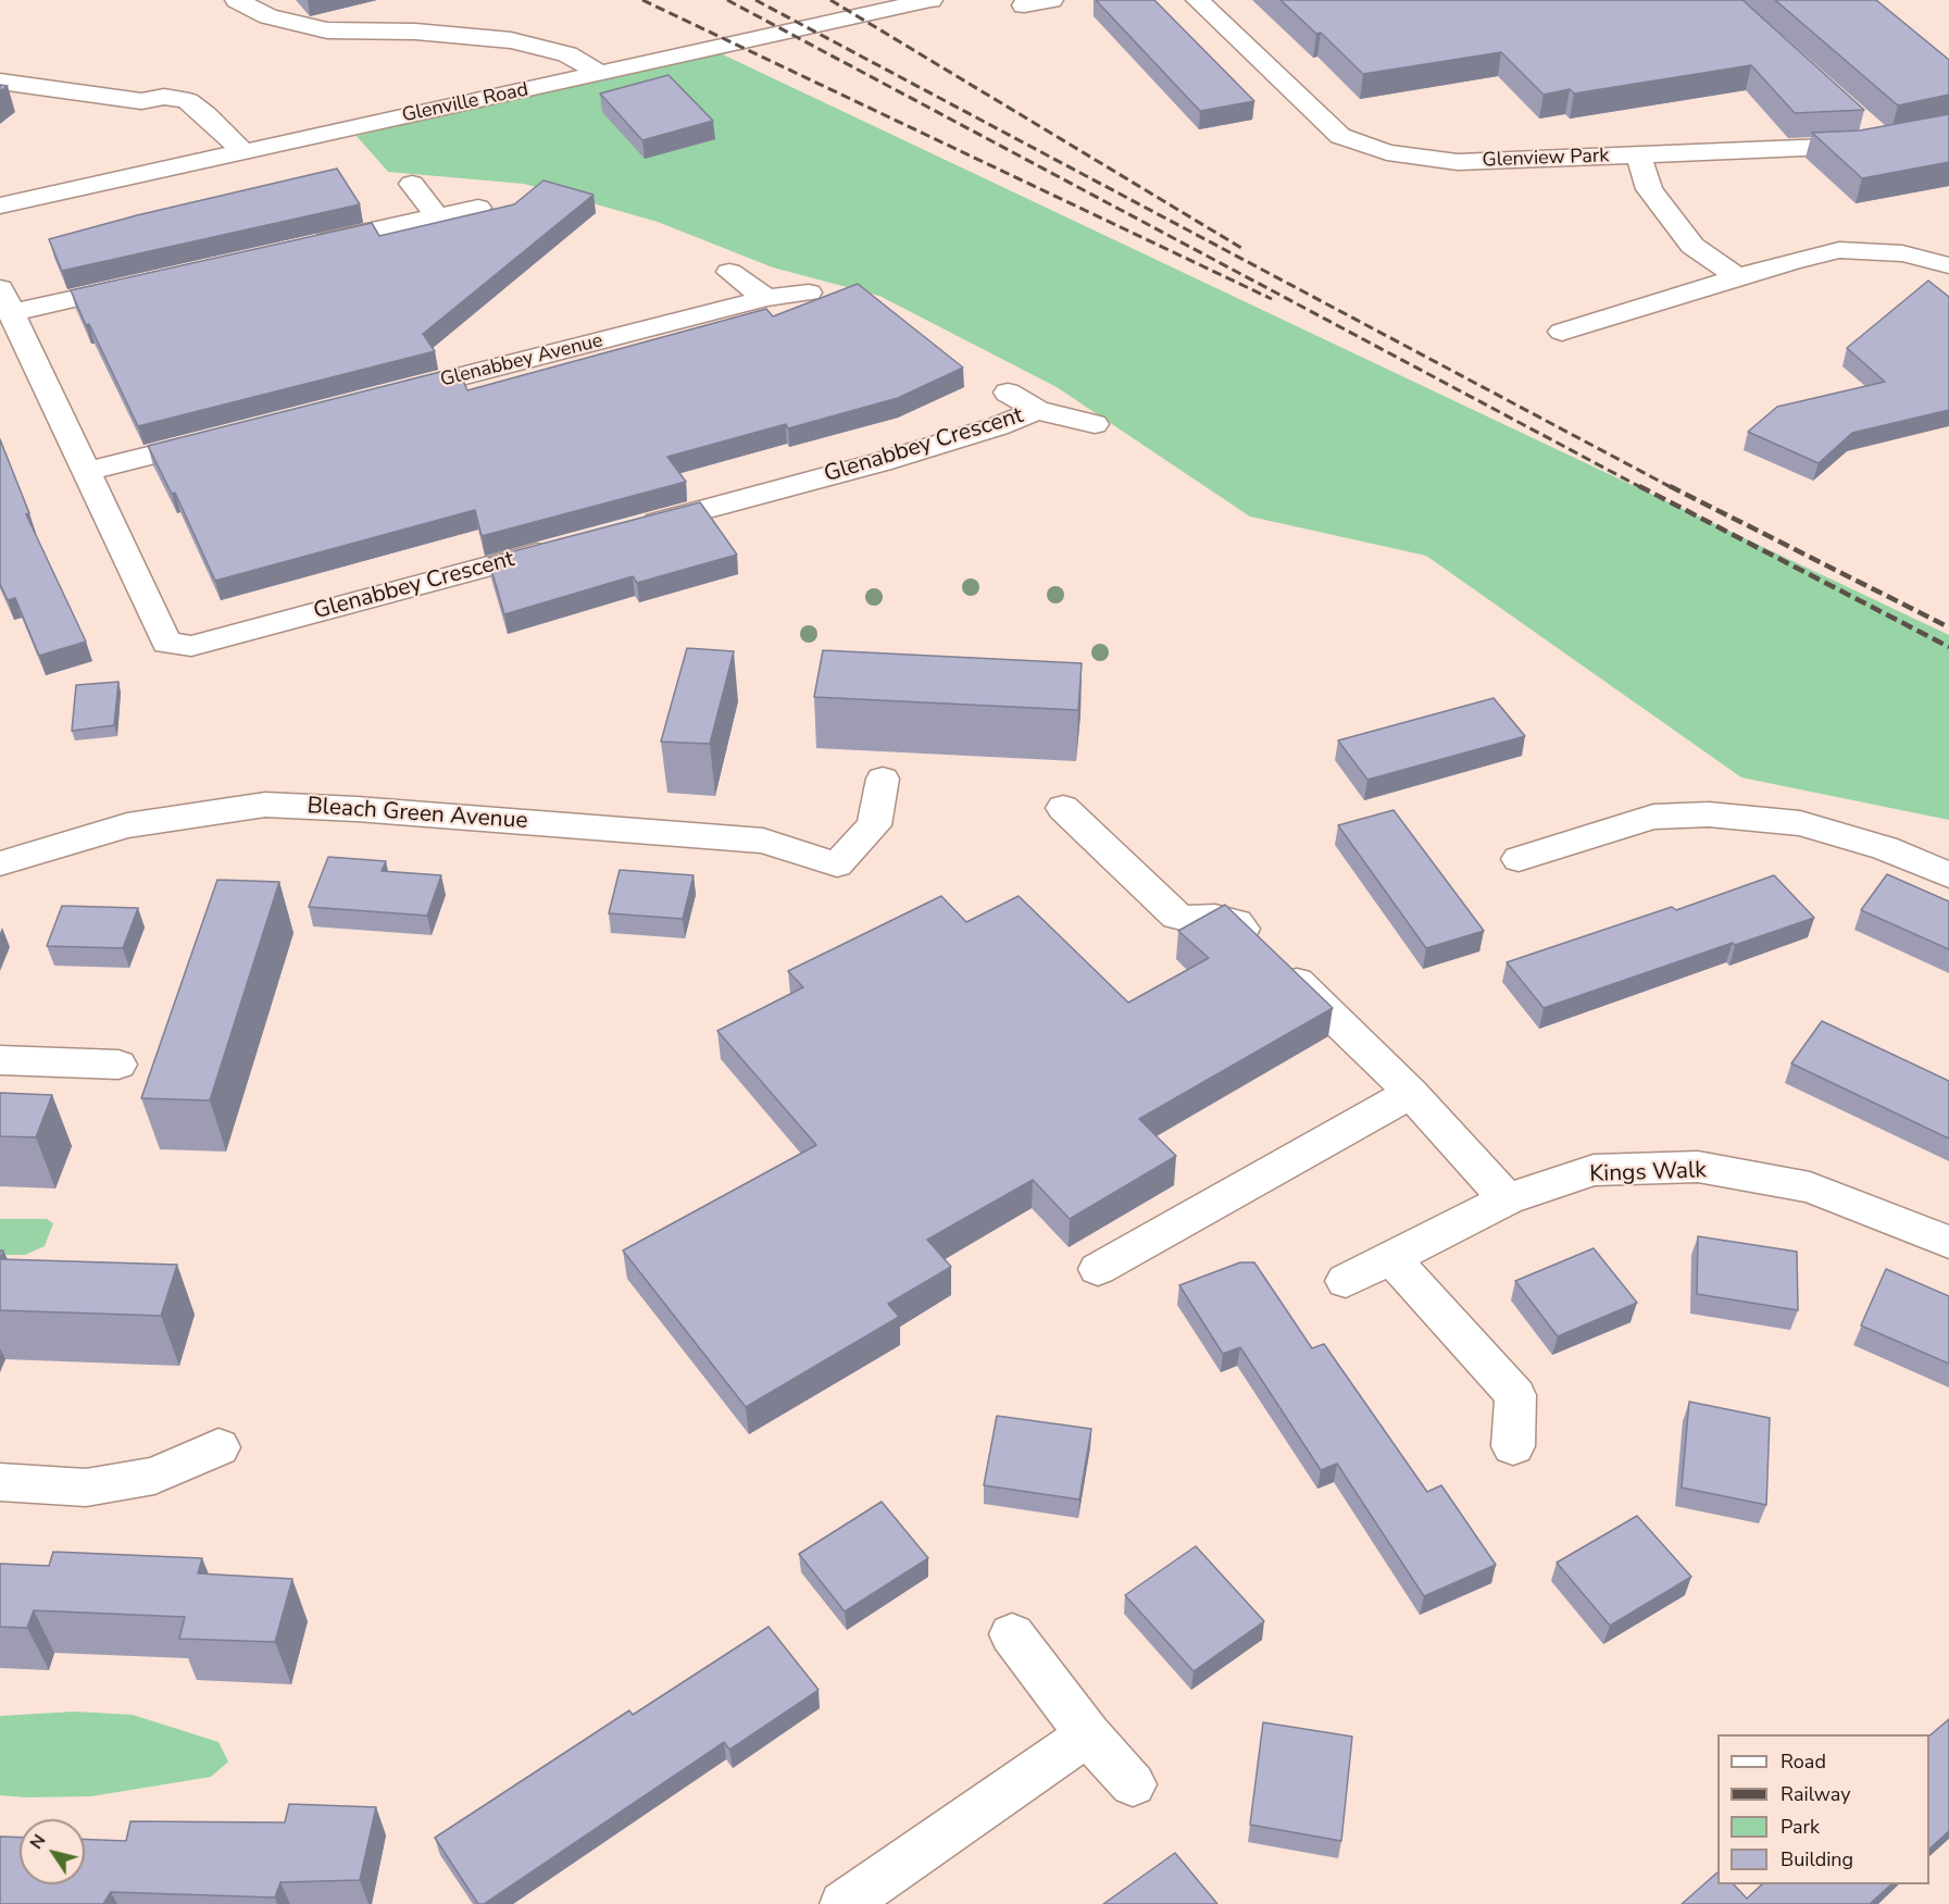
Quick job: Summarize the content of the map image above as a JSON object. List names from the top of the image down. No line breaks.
{"streets":{"street":["Glenville Road","Glenview Park","Glenabbey Avenue","Glenabbey Crescent","Bleach Green Avenue","Kings Walk"]},"legend":["Road","Railway","Park","Building"],"north":"top left"}
